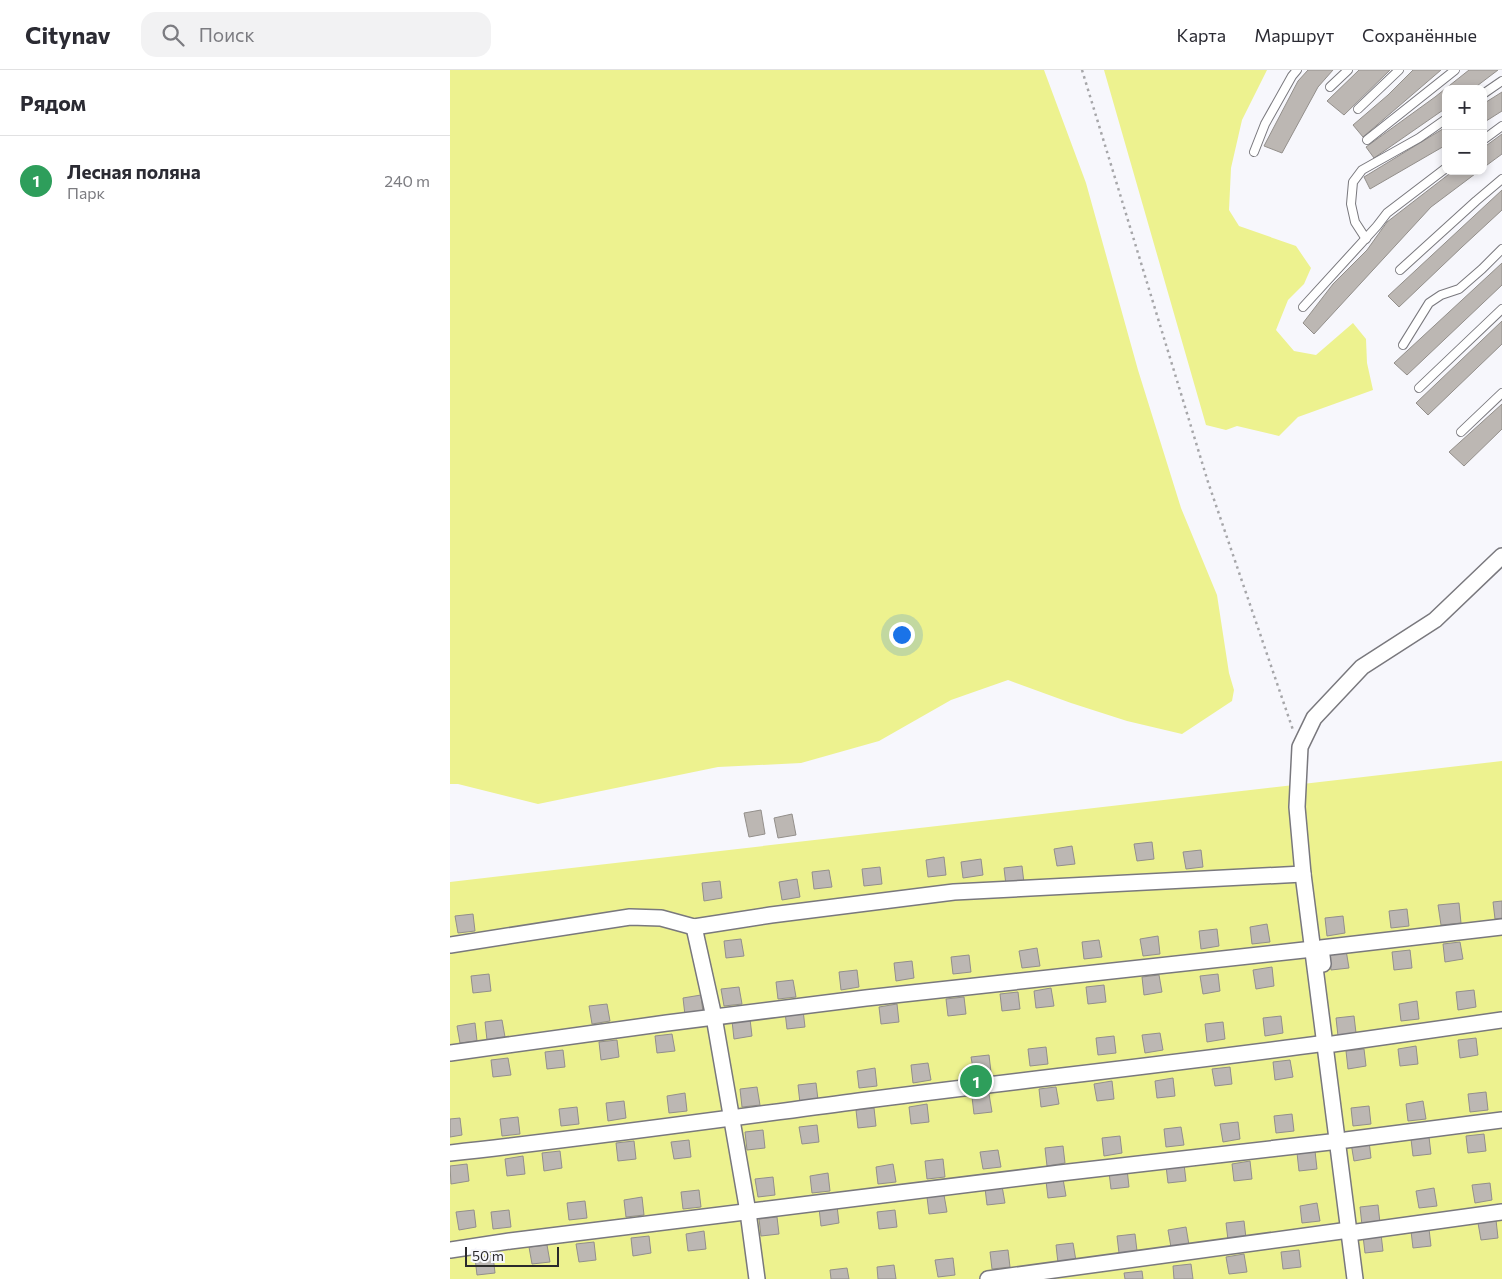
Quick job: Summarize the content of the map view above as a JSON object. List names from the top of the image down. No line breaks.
{"scale_bar":"50 m","page":{"header":"Citynav","search":"Поиск","nav":["Карта","Маршрут","Сохранённые"],"heading":"Рядом","map_buttons":["+","−"],"list":[{"mark":"1","name":"Лесная поляна","note":"Парк","value":"240 m"}],"pins":"1","scale":"50 m"}}
